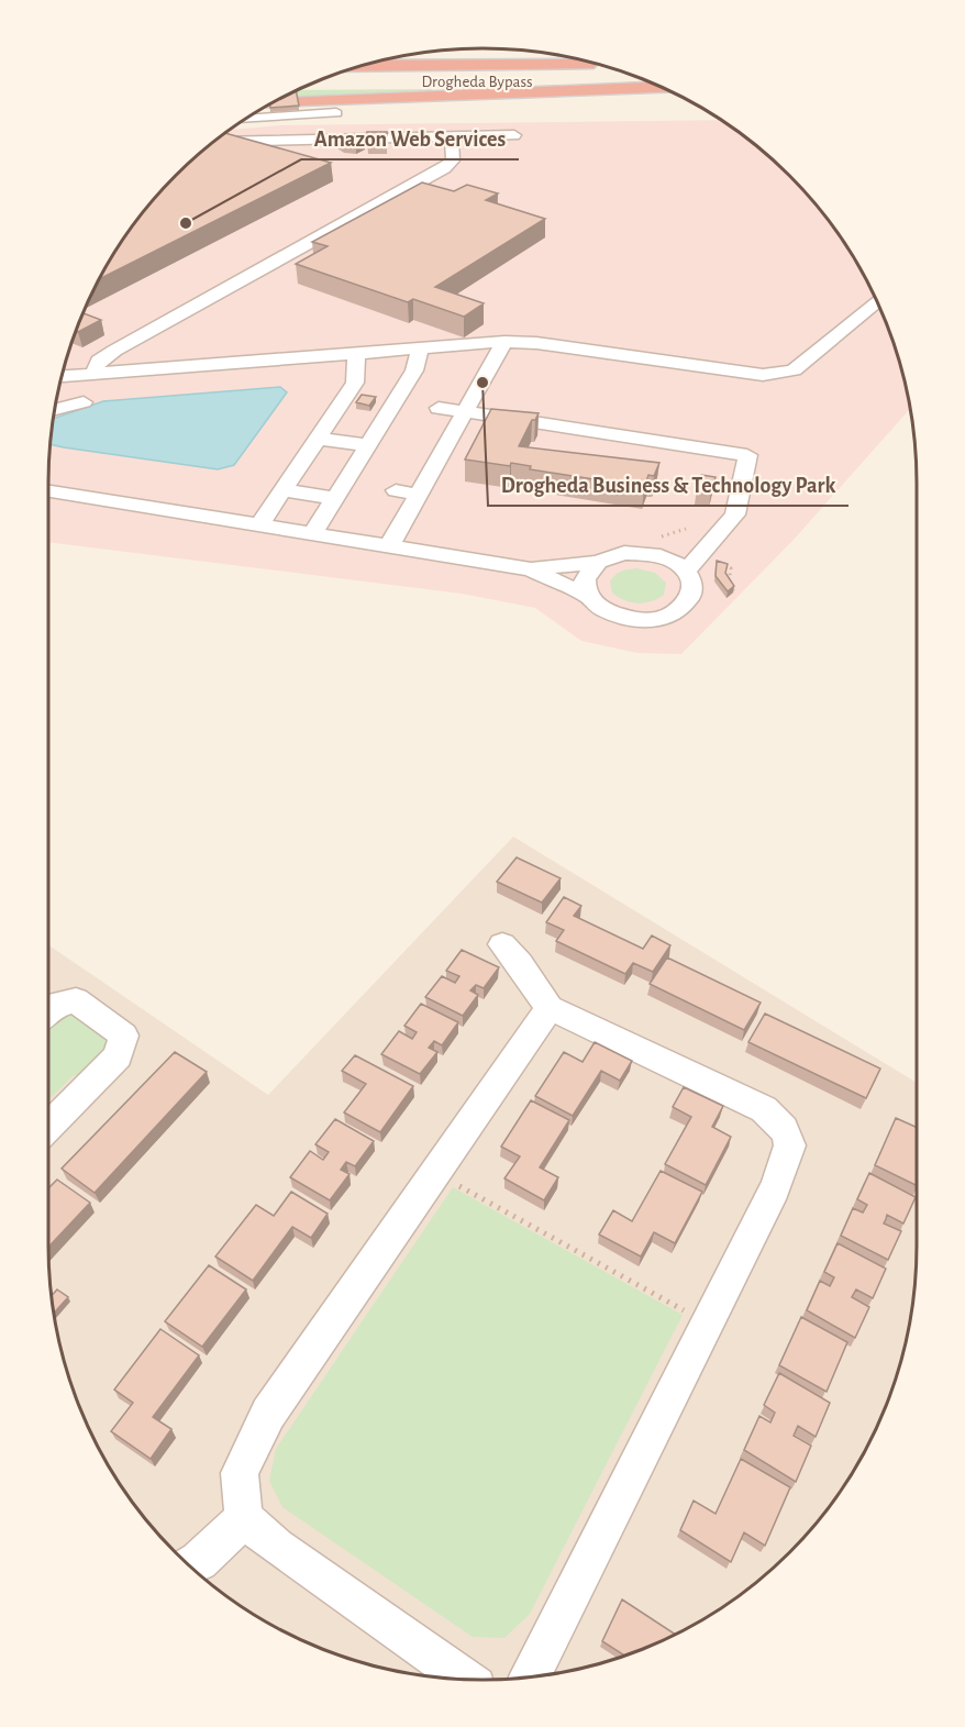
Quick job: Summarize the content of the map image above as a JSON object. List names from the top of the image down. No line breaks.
{"streets":{"highway":["Drogheda Bypass"]},"places":["Amazon Web Services","Drogheda Business & Technology Park"]}
